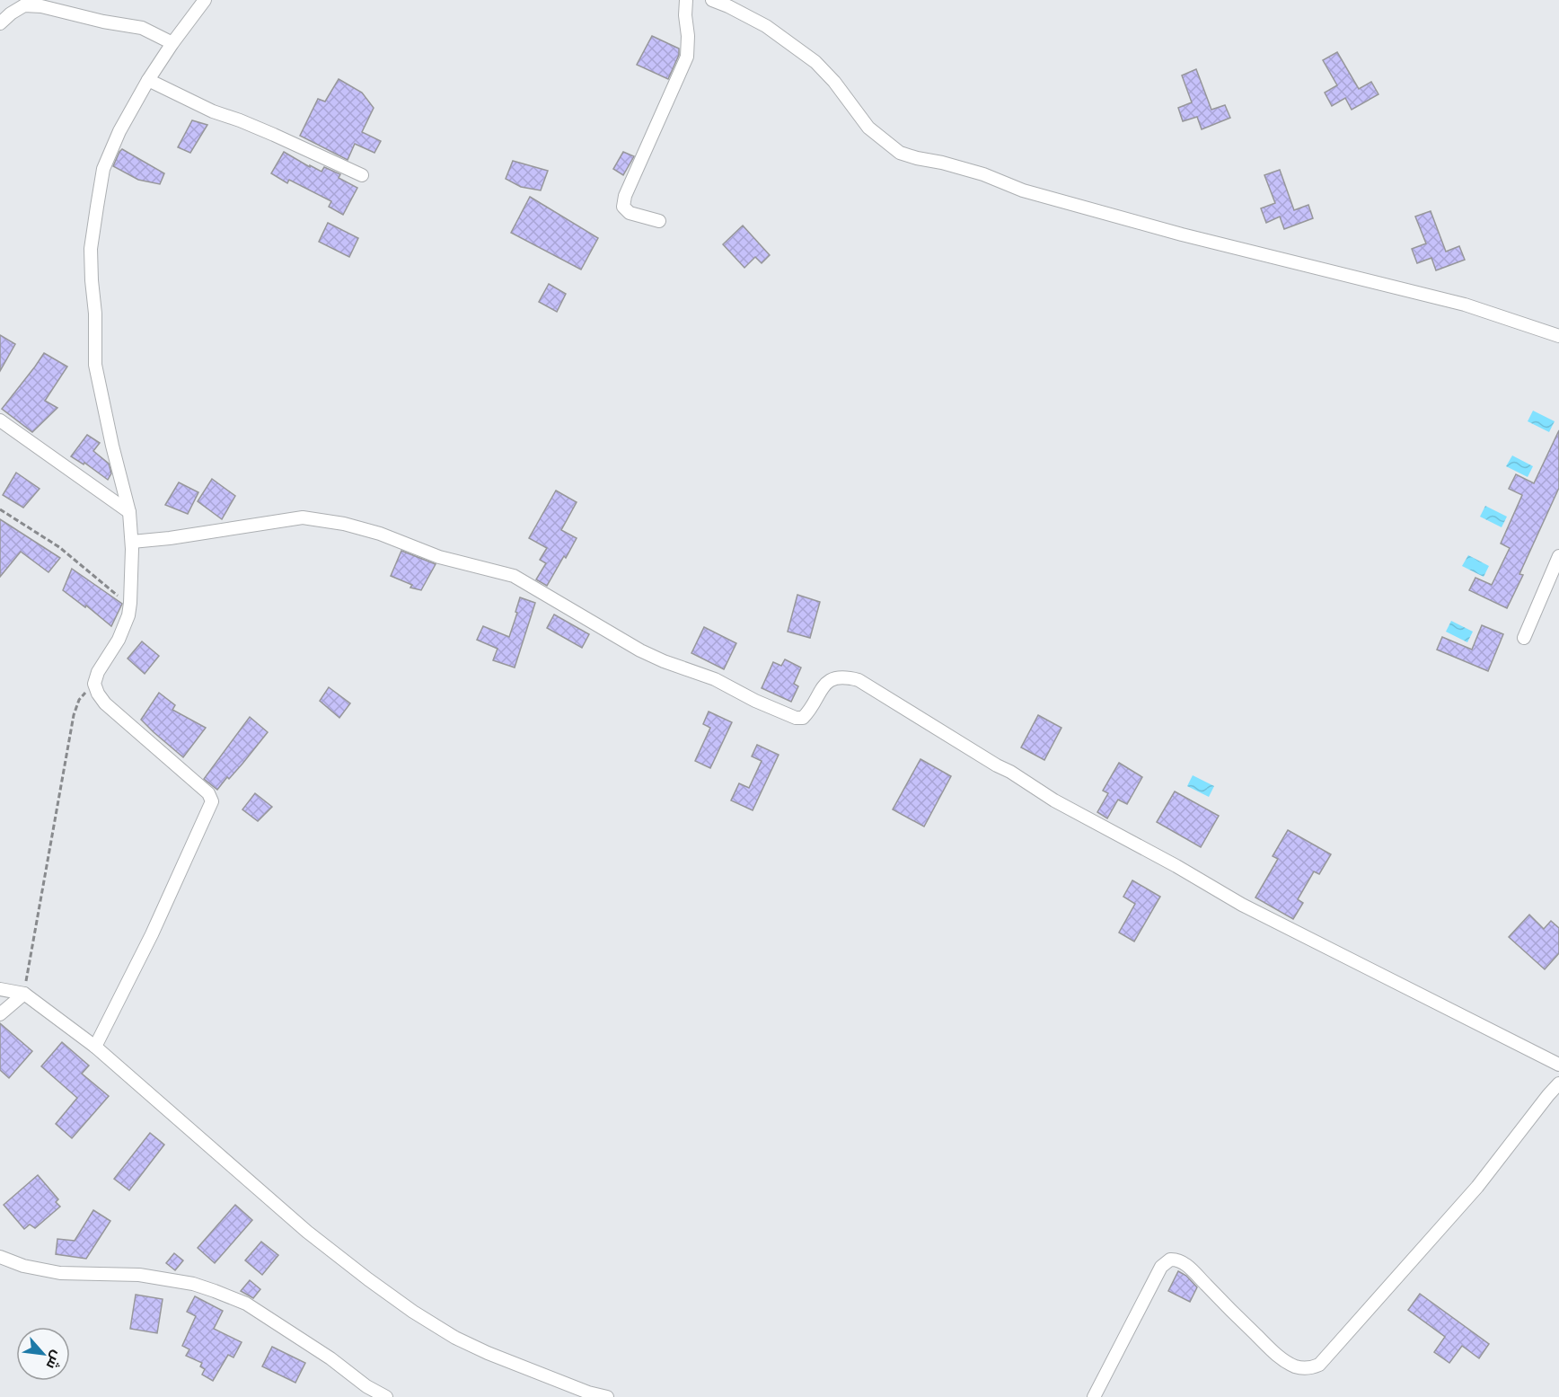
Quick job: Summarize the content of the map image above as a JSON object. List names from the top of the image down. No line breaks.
{"north":"bottom right"}
